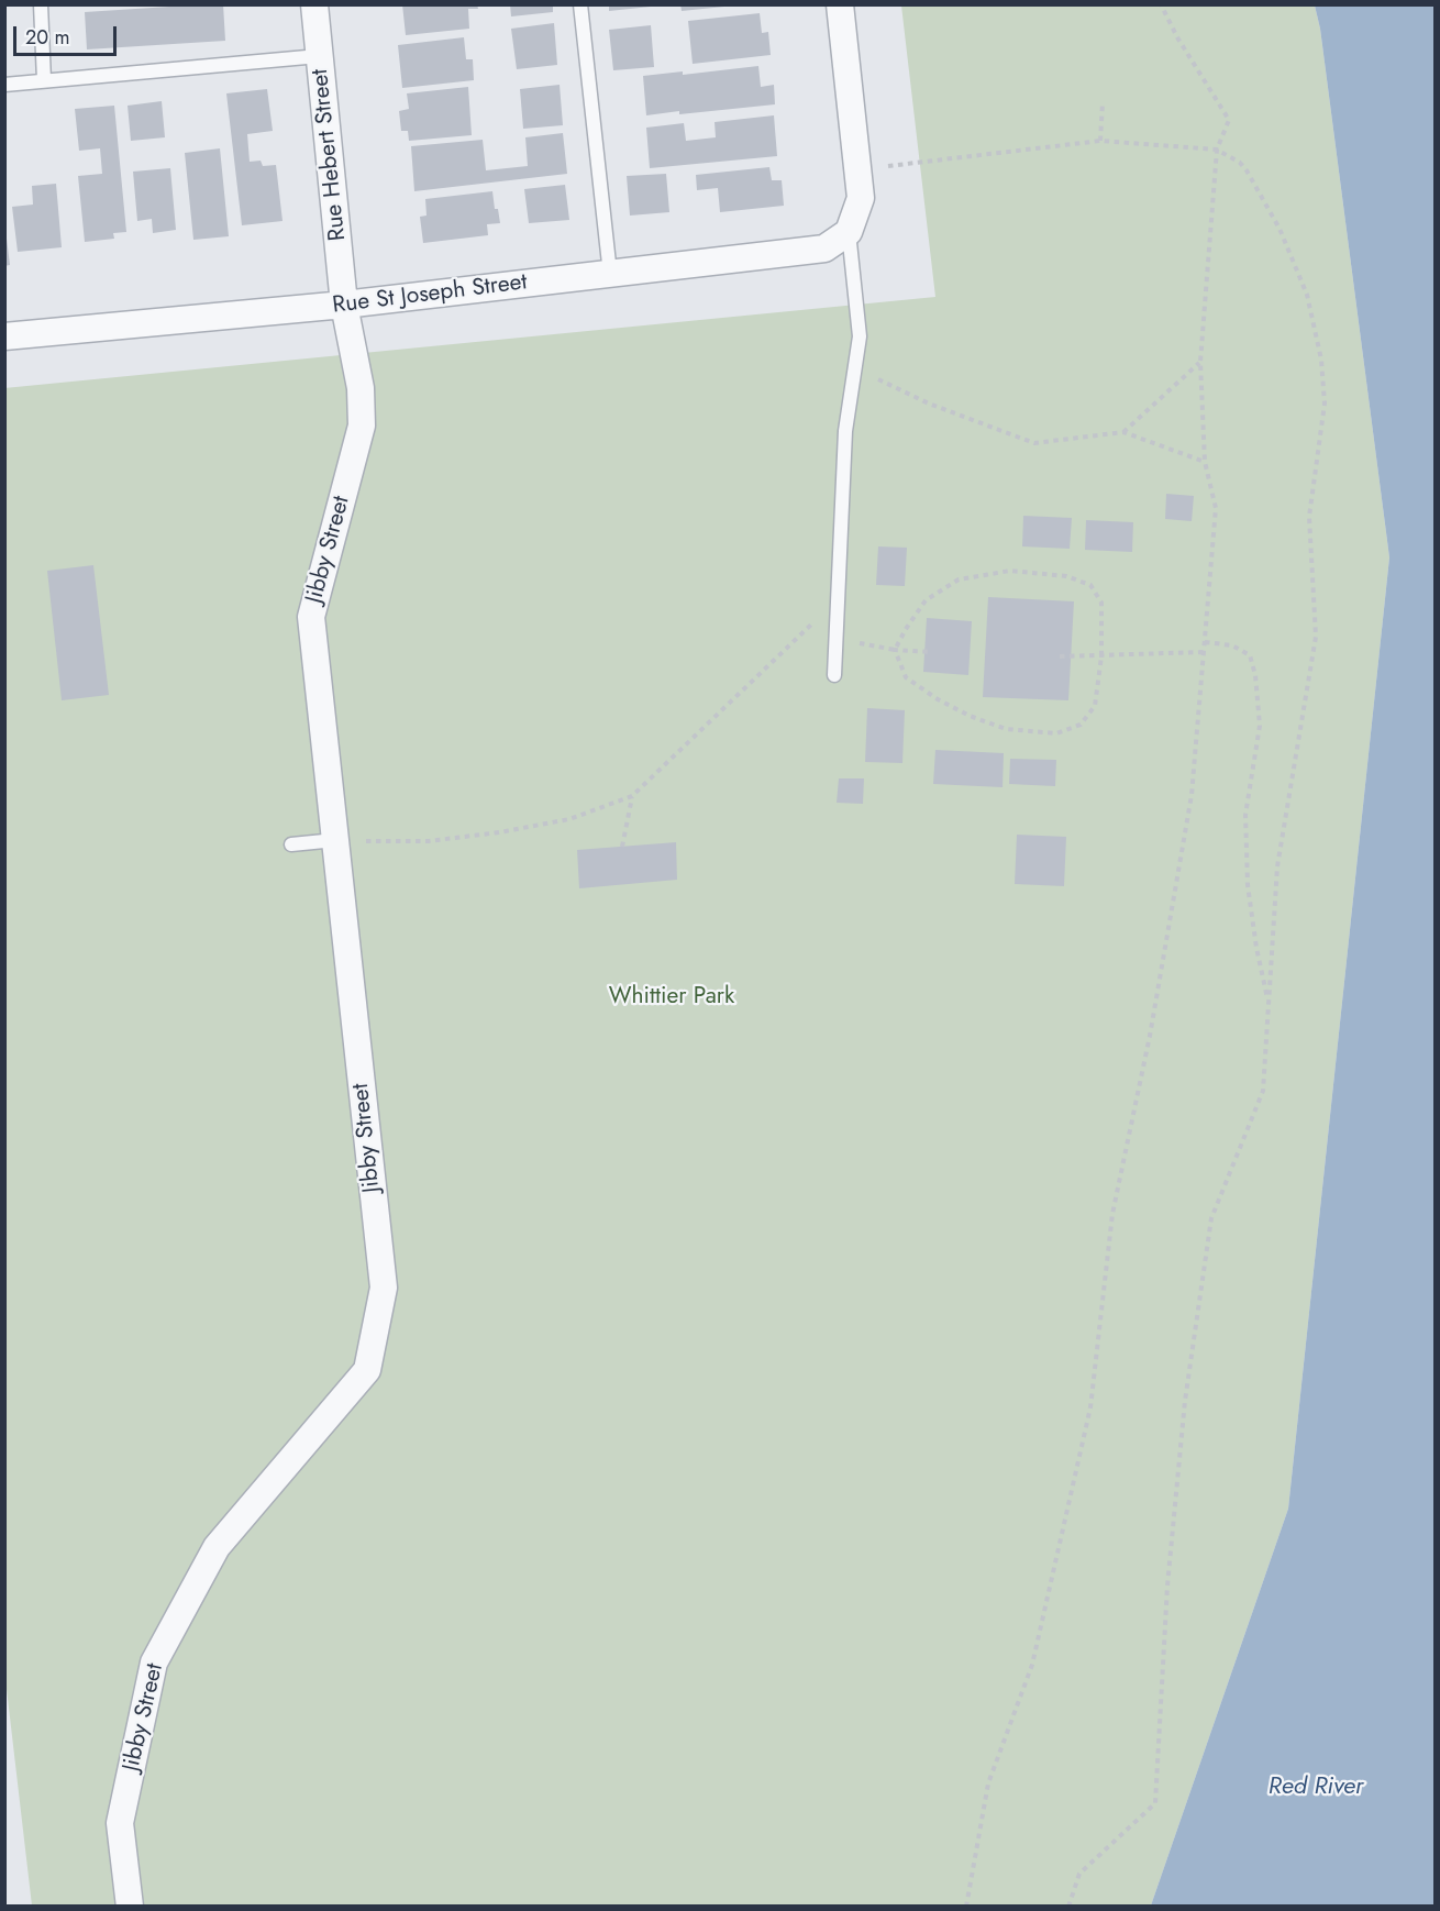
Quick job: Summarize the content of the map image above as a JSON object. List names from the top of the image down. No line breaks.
{"streets":{"street":["Rue Hebert Street","Rue St Joseph Street","Jibby Street"]},"crossings":[["Rue Hebert Street","Rue St Joseph Street"],["Rue Hebert Street","Jibby Street"],["Rue St Joseph Street","Jibby Street"]],"water":["Red River"],"parks":["Whittier Park"],"scale_bar":"20 m"}
